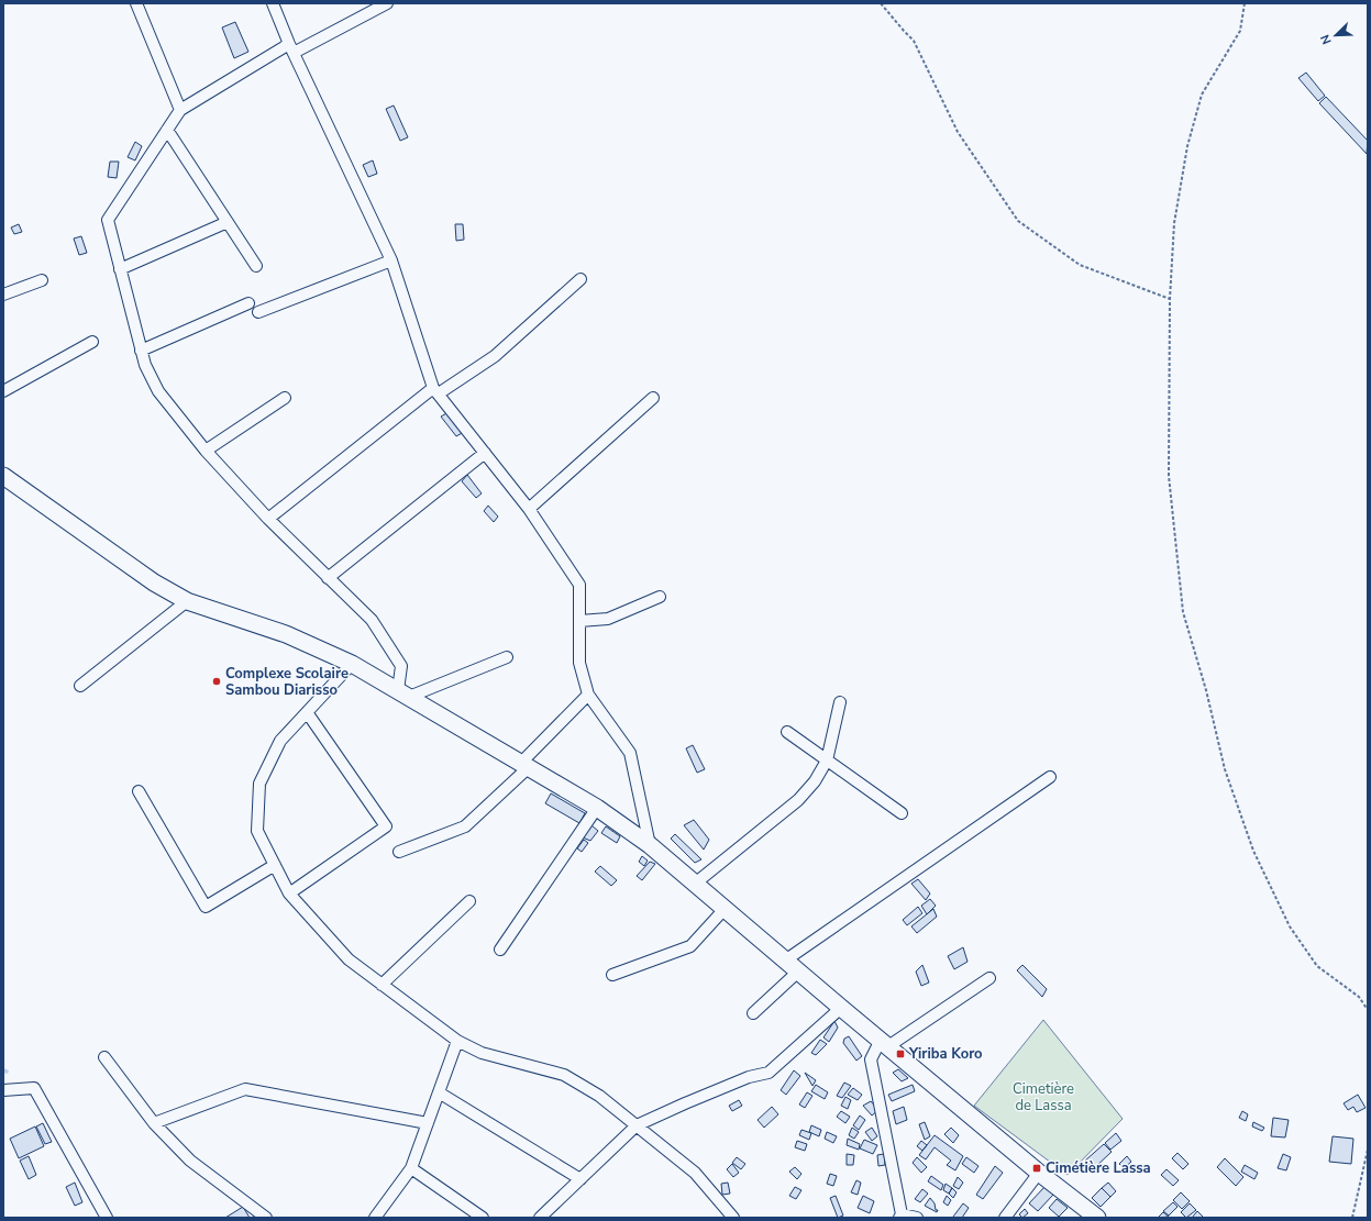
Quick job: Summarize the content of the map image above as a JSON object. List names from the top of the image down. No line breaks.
{"parks":["Cimetière de Lassa"],"places":{"other":["Complexe Scolaire Sambou Diarisso"],"transit":["Yiriba Koro","Cimétière Lassa"]},"north":"bottom left"}
